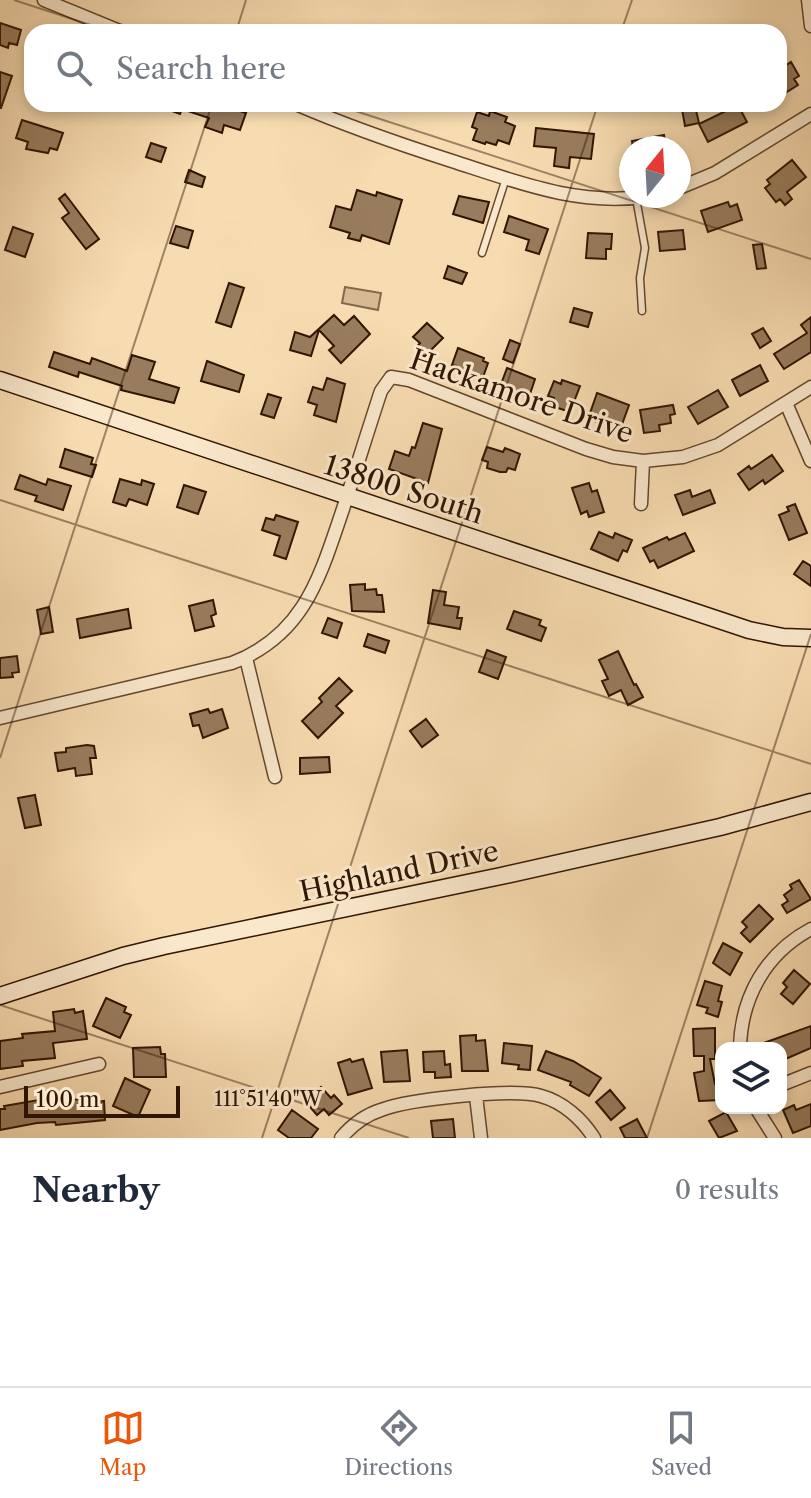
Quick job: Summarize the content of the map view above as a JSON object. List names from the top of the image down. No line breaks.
{"streets":{"main road":["13800 South","Highland Drive"],"street":["Hackamore Drive"]},"crossings":[["Hackamore Drive","13800 South"]],"scale_bar":"100 m","north":"top","page":{"search":"Search here","scale":"100 m","heading":["Nearby","0 results"],"nav":["Map","Directions","Saved"]},"coordinates":["111°51'40\"W"]}
